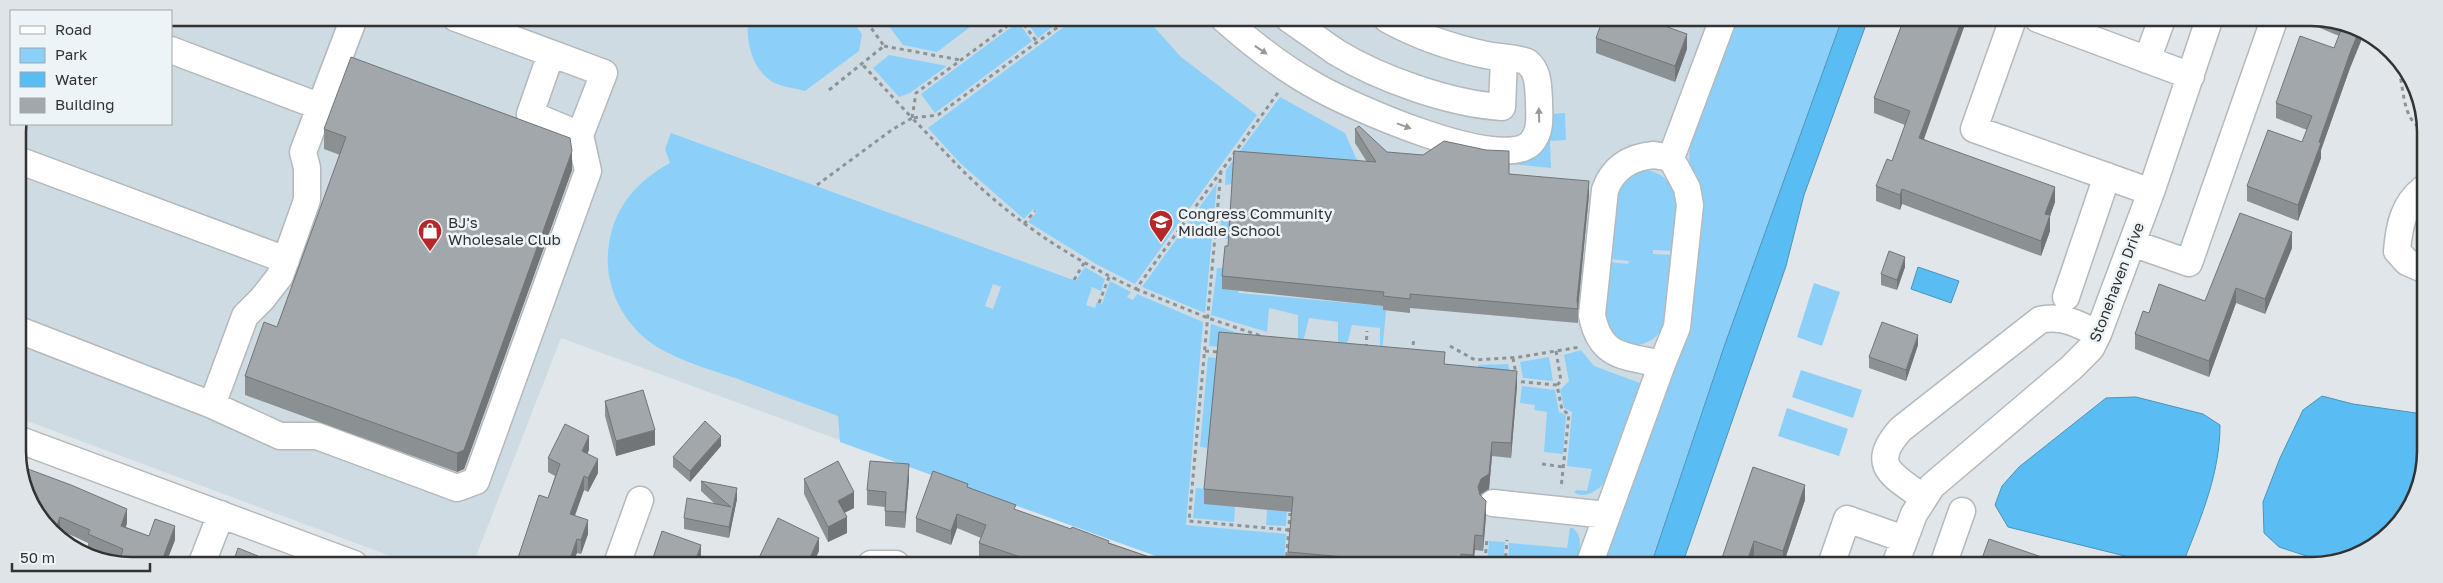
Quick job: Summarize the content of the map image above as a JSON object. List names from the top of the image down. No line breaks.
{"streets":{"street":["Stonehaven Drive"]},"places":{"school or university":["Congress Community Middle School"],"shop":["BJ's Wholesale Club"]},"legend":["Road","Park","Water","Building"],"scale_bar":"50 m"}
